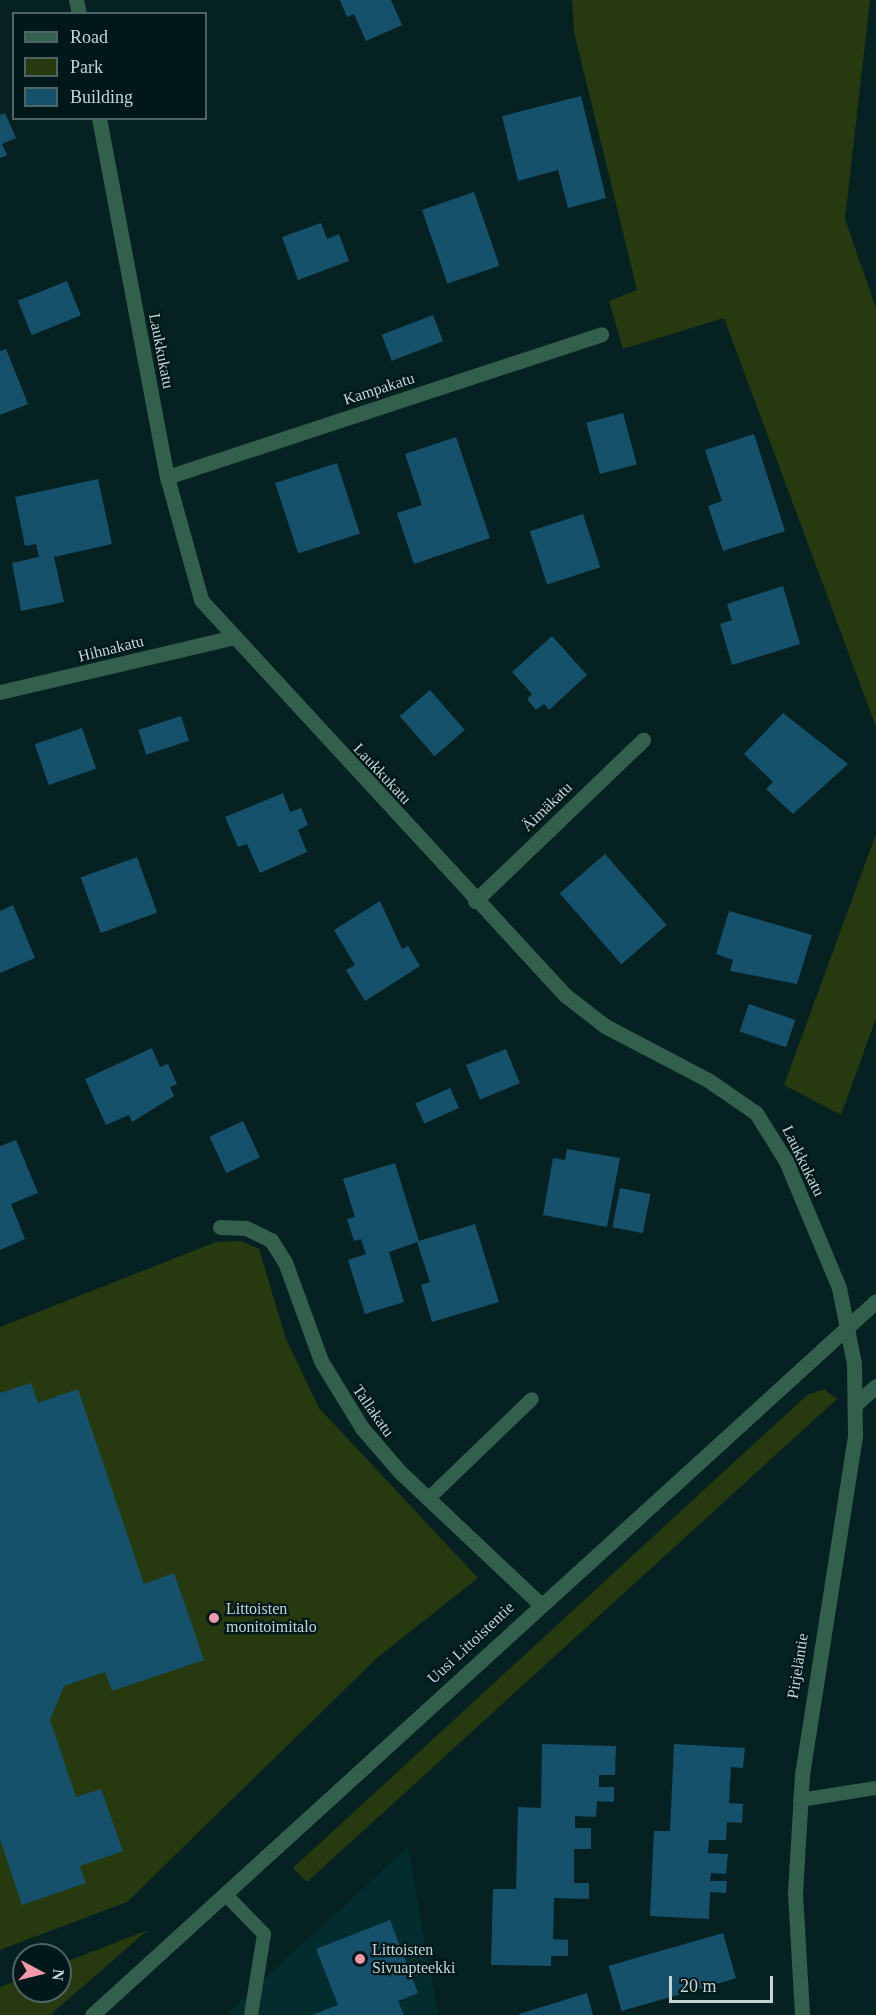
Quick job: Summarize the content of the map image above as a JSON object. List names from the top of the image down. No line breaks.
{"streets":{"street":["Laukkukatu","Kampakatu","Hihnakatu","Äimäkatu","Tallakatu","Uusi Littoistentie","Pirjeläntie"]},"crossings":[["Laukkukatu","Kampakatu"],["Laukkukatu","Hihnakatu"],["Laukkukatu","Äimäkatu"],["Laukkukatu","Uusi Littoistentie"],["Laukkukatu","Pirjeläntie"],["Tallakatu","Uusi Littoistentie"],["Uusi Littoistentie","Pirjeläntie"]],"places":["Littoisten monitoimitalo","Littoisten Sivuapteekki"],"legend":["Road","Park","Building"],"scale_bar":"20 m","north":"right"}
